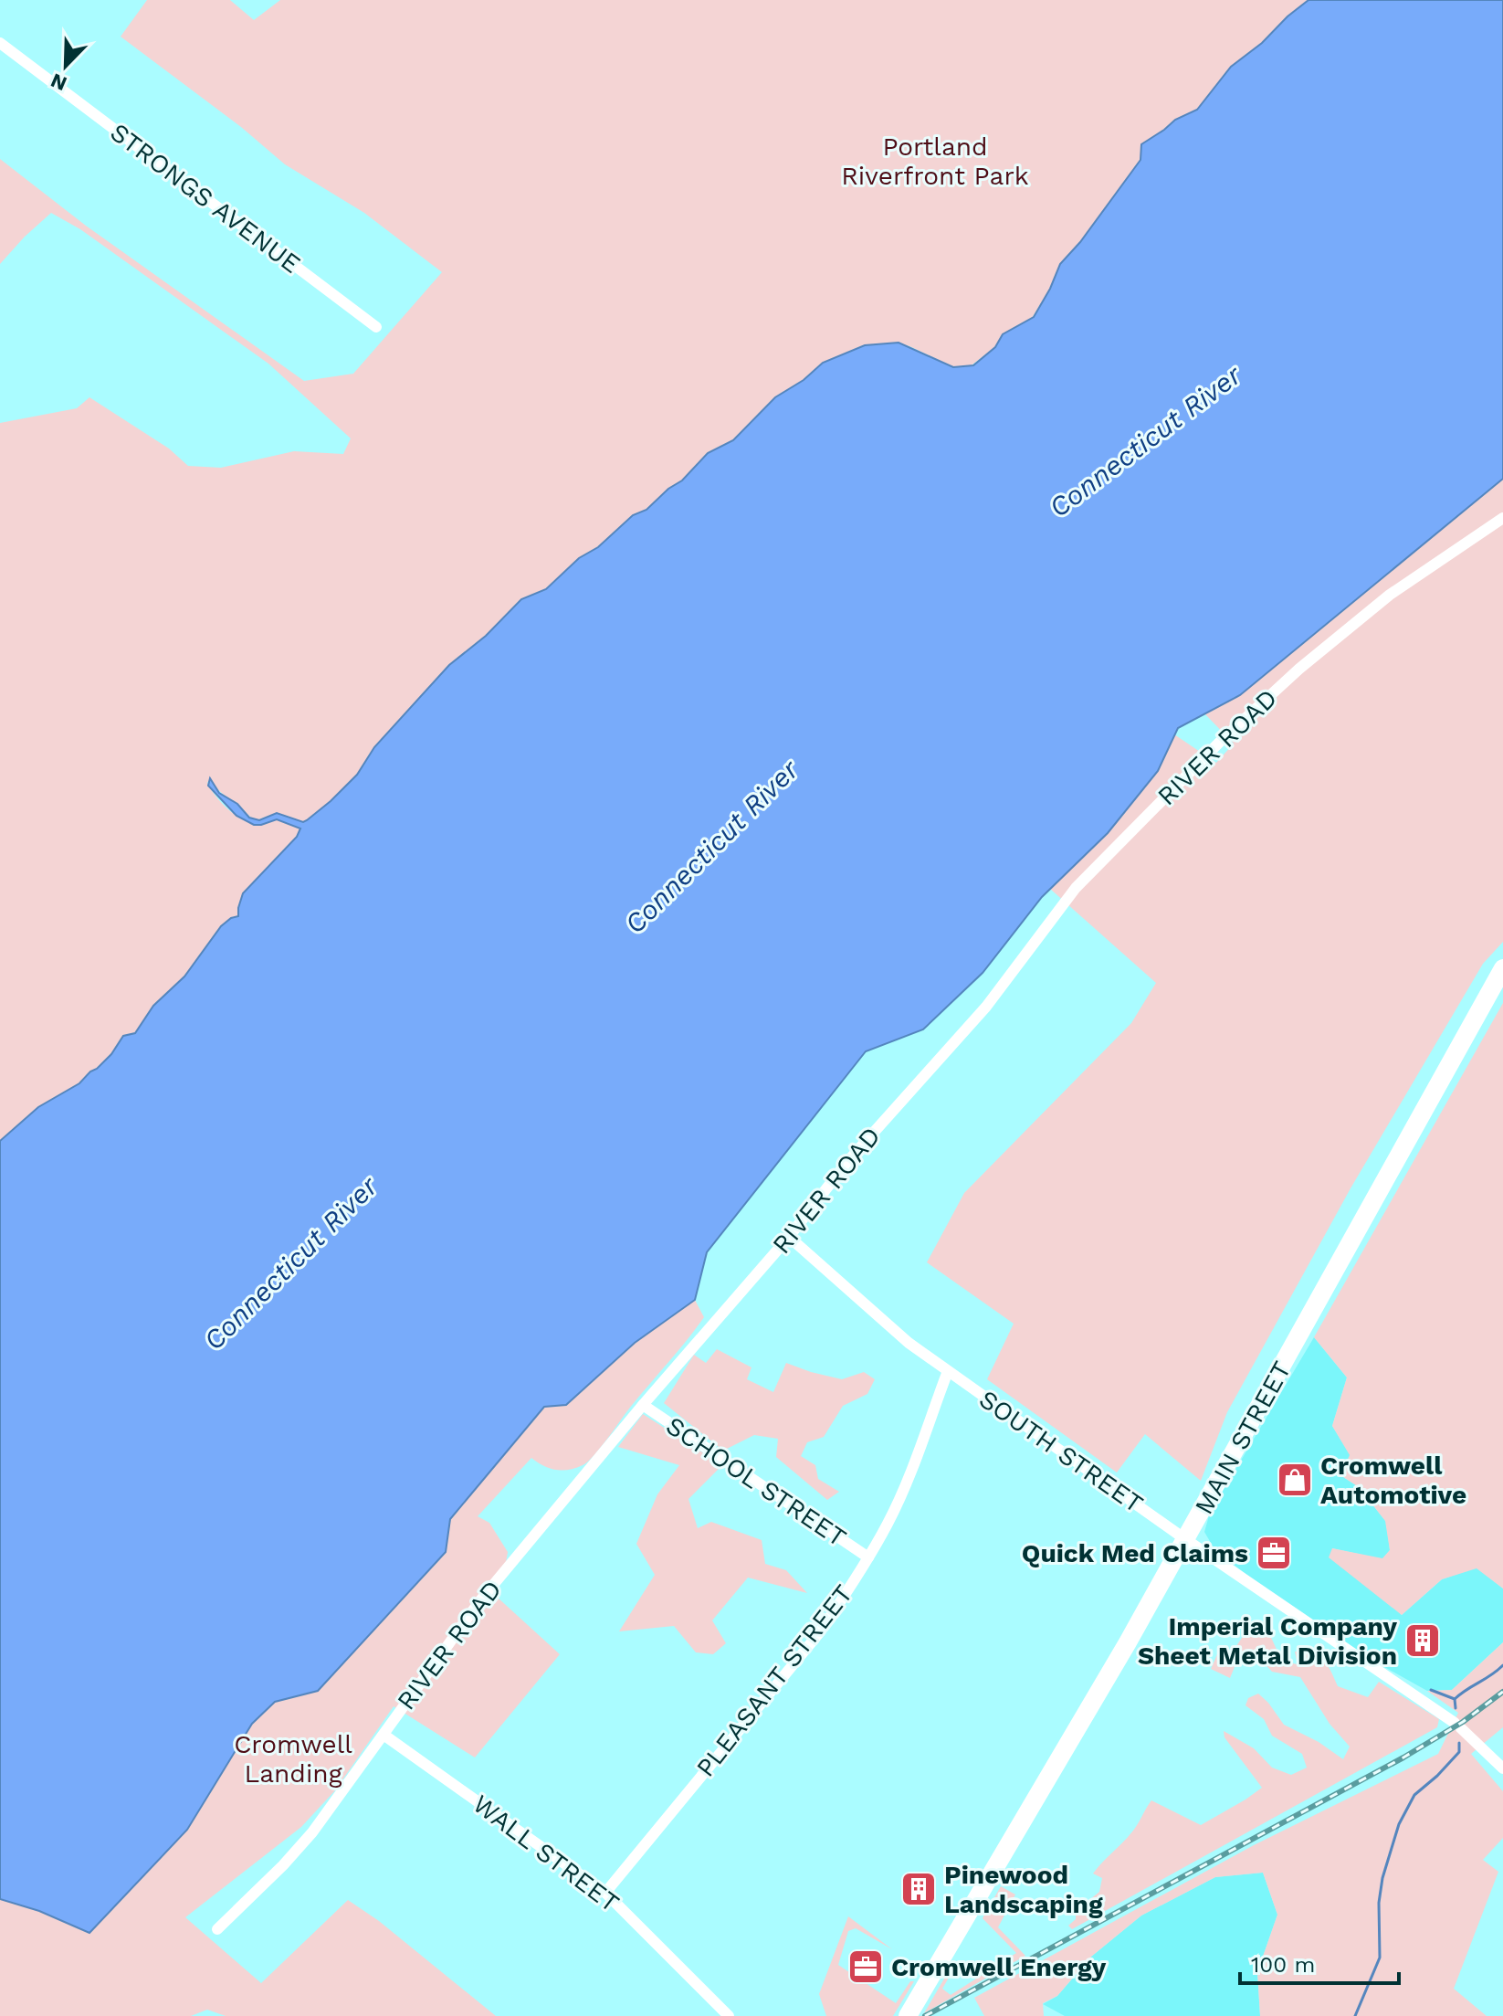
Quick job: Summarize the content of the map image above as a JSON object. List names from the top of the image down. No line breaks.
{"streets":{"main road":["MAIN STREET"],"street":["STRONGS AVENUE","RIVER ROAD","SOUTH STREET","SCHOOL STREET","PLEASANT STREET","WALL STREET"]},"crossings":[["RIVER ROAD","SOUTH STREET"],["RIVER ROAD","SCHOOL STREET"],["RIVER ROAD","WALL STREET"],["MAIN STREET","SOUTH STREET"],["SOUTH STREET","PLEASANT STREET"],["SCHOOL STREET","PLEASANT STREET"],["PLEASANT STREET","WALL STREET"]],"water":["Connecticut River"],"parks":["Portland Riverfront Park","Cromwell Landing"],"places":{"shop":["Cromwell Automotive"],"office":["Quick Med Claims","Cromwell Energy"],"building":["Imperial Company Sheet Metal Division","Pinewood Landscaping"]},"scale_bar":"100 m","north":"bottom left"}
